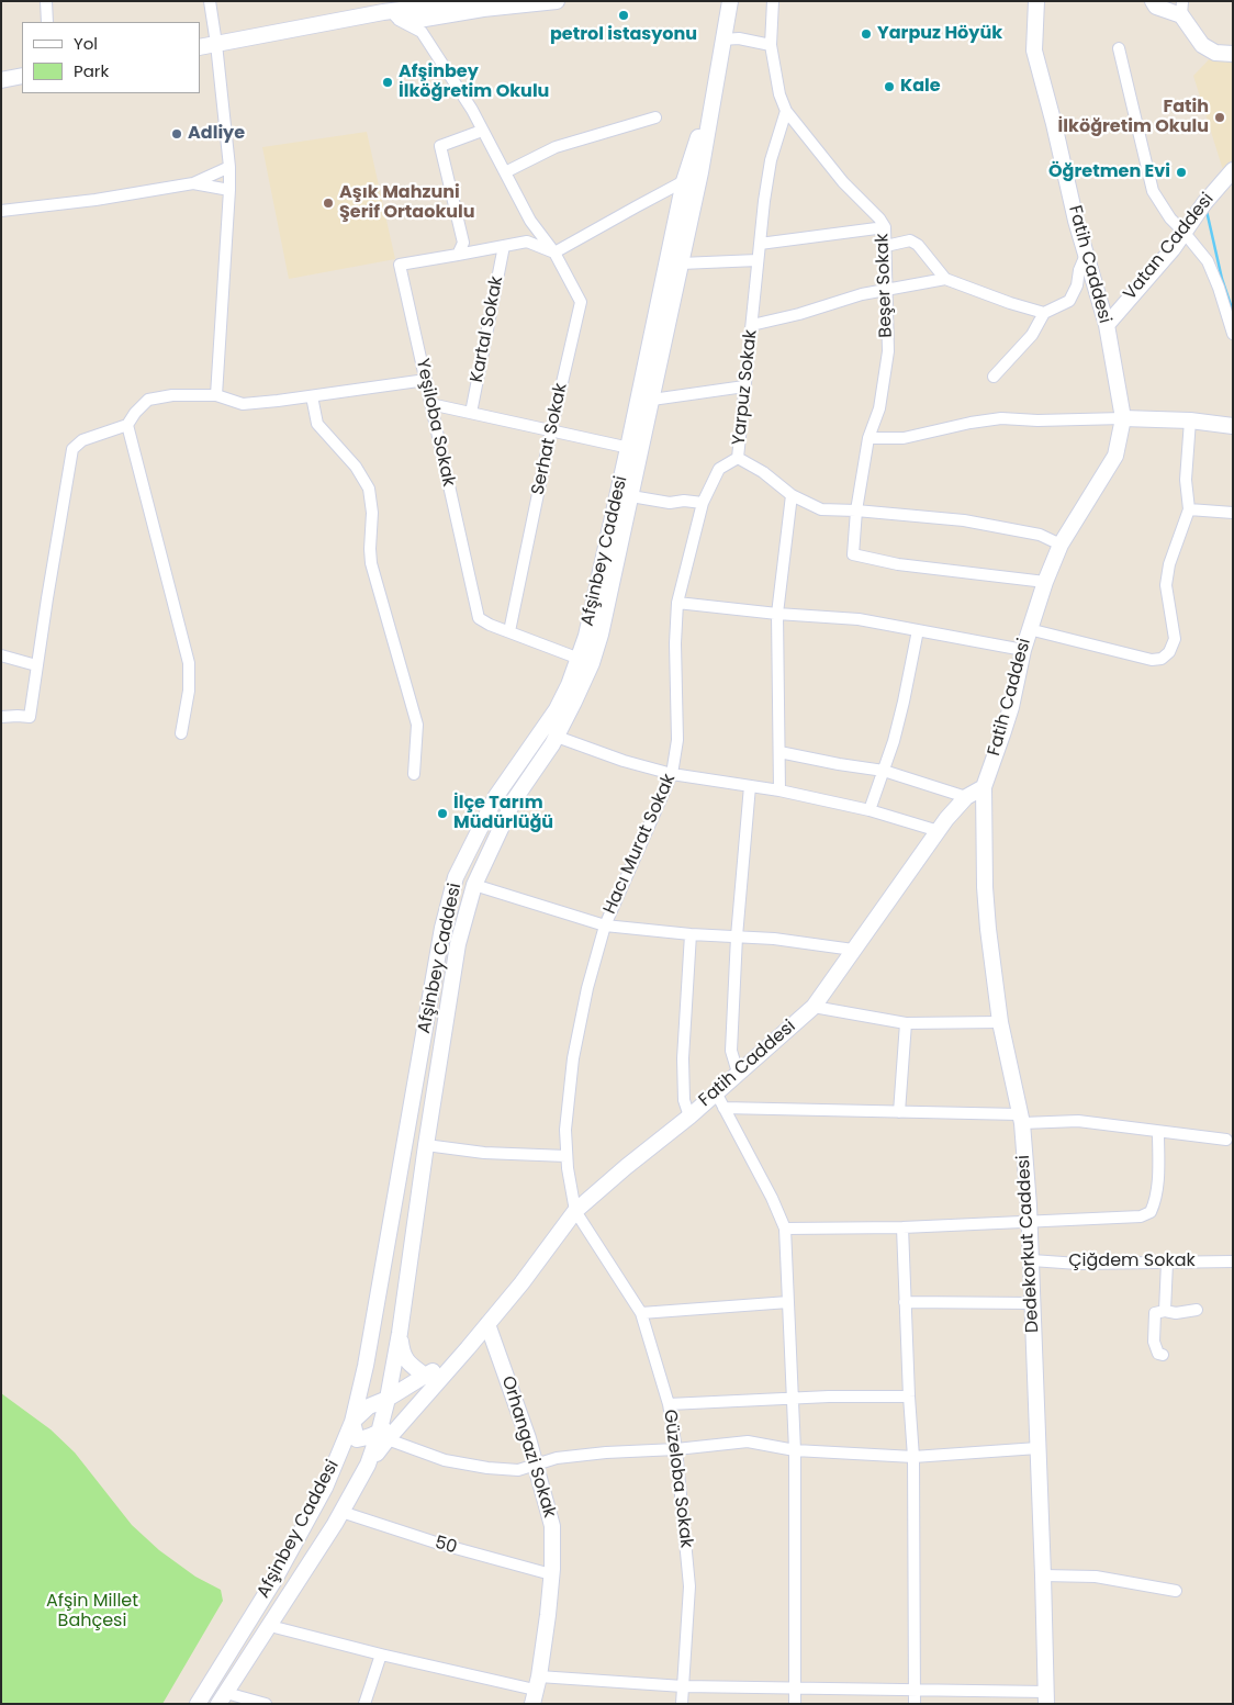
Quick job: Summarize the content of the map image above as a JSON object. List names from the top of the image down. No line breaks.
{"streets":{"street":["Vatan Caddesi","Fatih Caddesi","Beşer Sokak","Kartal Sokak","Yarpuz Sokak","Yeşiloba Sokak","Serhat Sokak","Afşinbey Caddesi","Hacı Murat Sokak","Dedekorkut Caddesi","Çiğdem Sokak","Orhangazi Sokak","Güzeloba Sokak","50"]},"crossings":[["Vatan Caddesi","Fatih Caddesi"],["Fatih Caddesi","Beşer Sokak"],["Fatih Caddesi","Yarpuz Sokak"],["Fatih Caddesi","Afşinbey Caddesi"],["Fatih Caddesi","Hacı Murat Sokak"],["Fatih Caddesi","Dedekorkut Caddesi"],["Fatih Caddesi","Orhangazi Sokak"],["Fatih Caddesi","Güzeloba Sokak"],["Beşer Sokak","Yarpuz Sokak"],["Kartal Sokak","Yeşiloba Sokak"],["Yarpuz Sokak","Hacı Murat Sokak"],["Yeşiloba Sokak","Serhat Sokak"],["Yeşiloba Sokak","Afşinbey Caddesi"],["Afşinbey Caddesi","50"],["Hacı Murat Sokak","Güzeloba Sokak"],["Dedekorkut Caddesi","Çiğdem Sokak"],["Orhangazi Sokak","50"]],"parks":["Afşin Millet Bahçesi"],"places":["petrol istasyonu","Yarpuz Höyük","Afşinbey İlköğretim Okulu","Kale","Fatih İlköğretim Okulu","Adliye","Öğretmen Evi","Aşık Mahzuni Şerif Ortaokulu","İlçe Tarım Müdürlüğü"],"legend":["Yol","Park"]}
